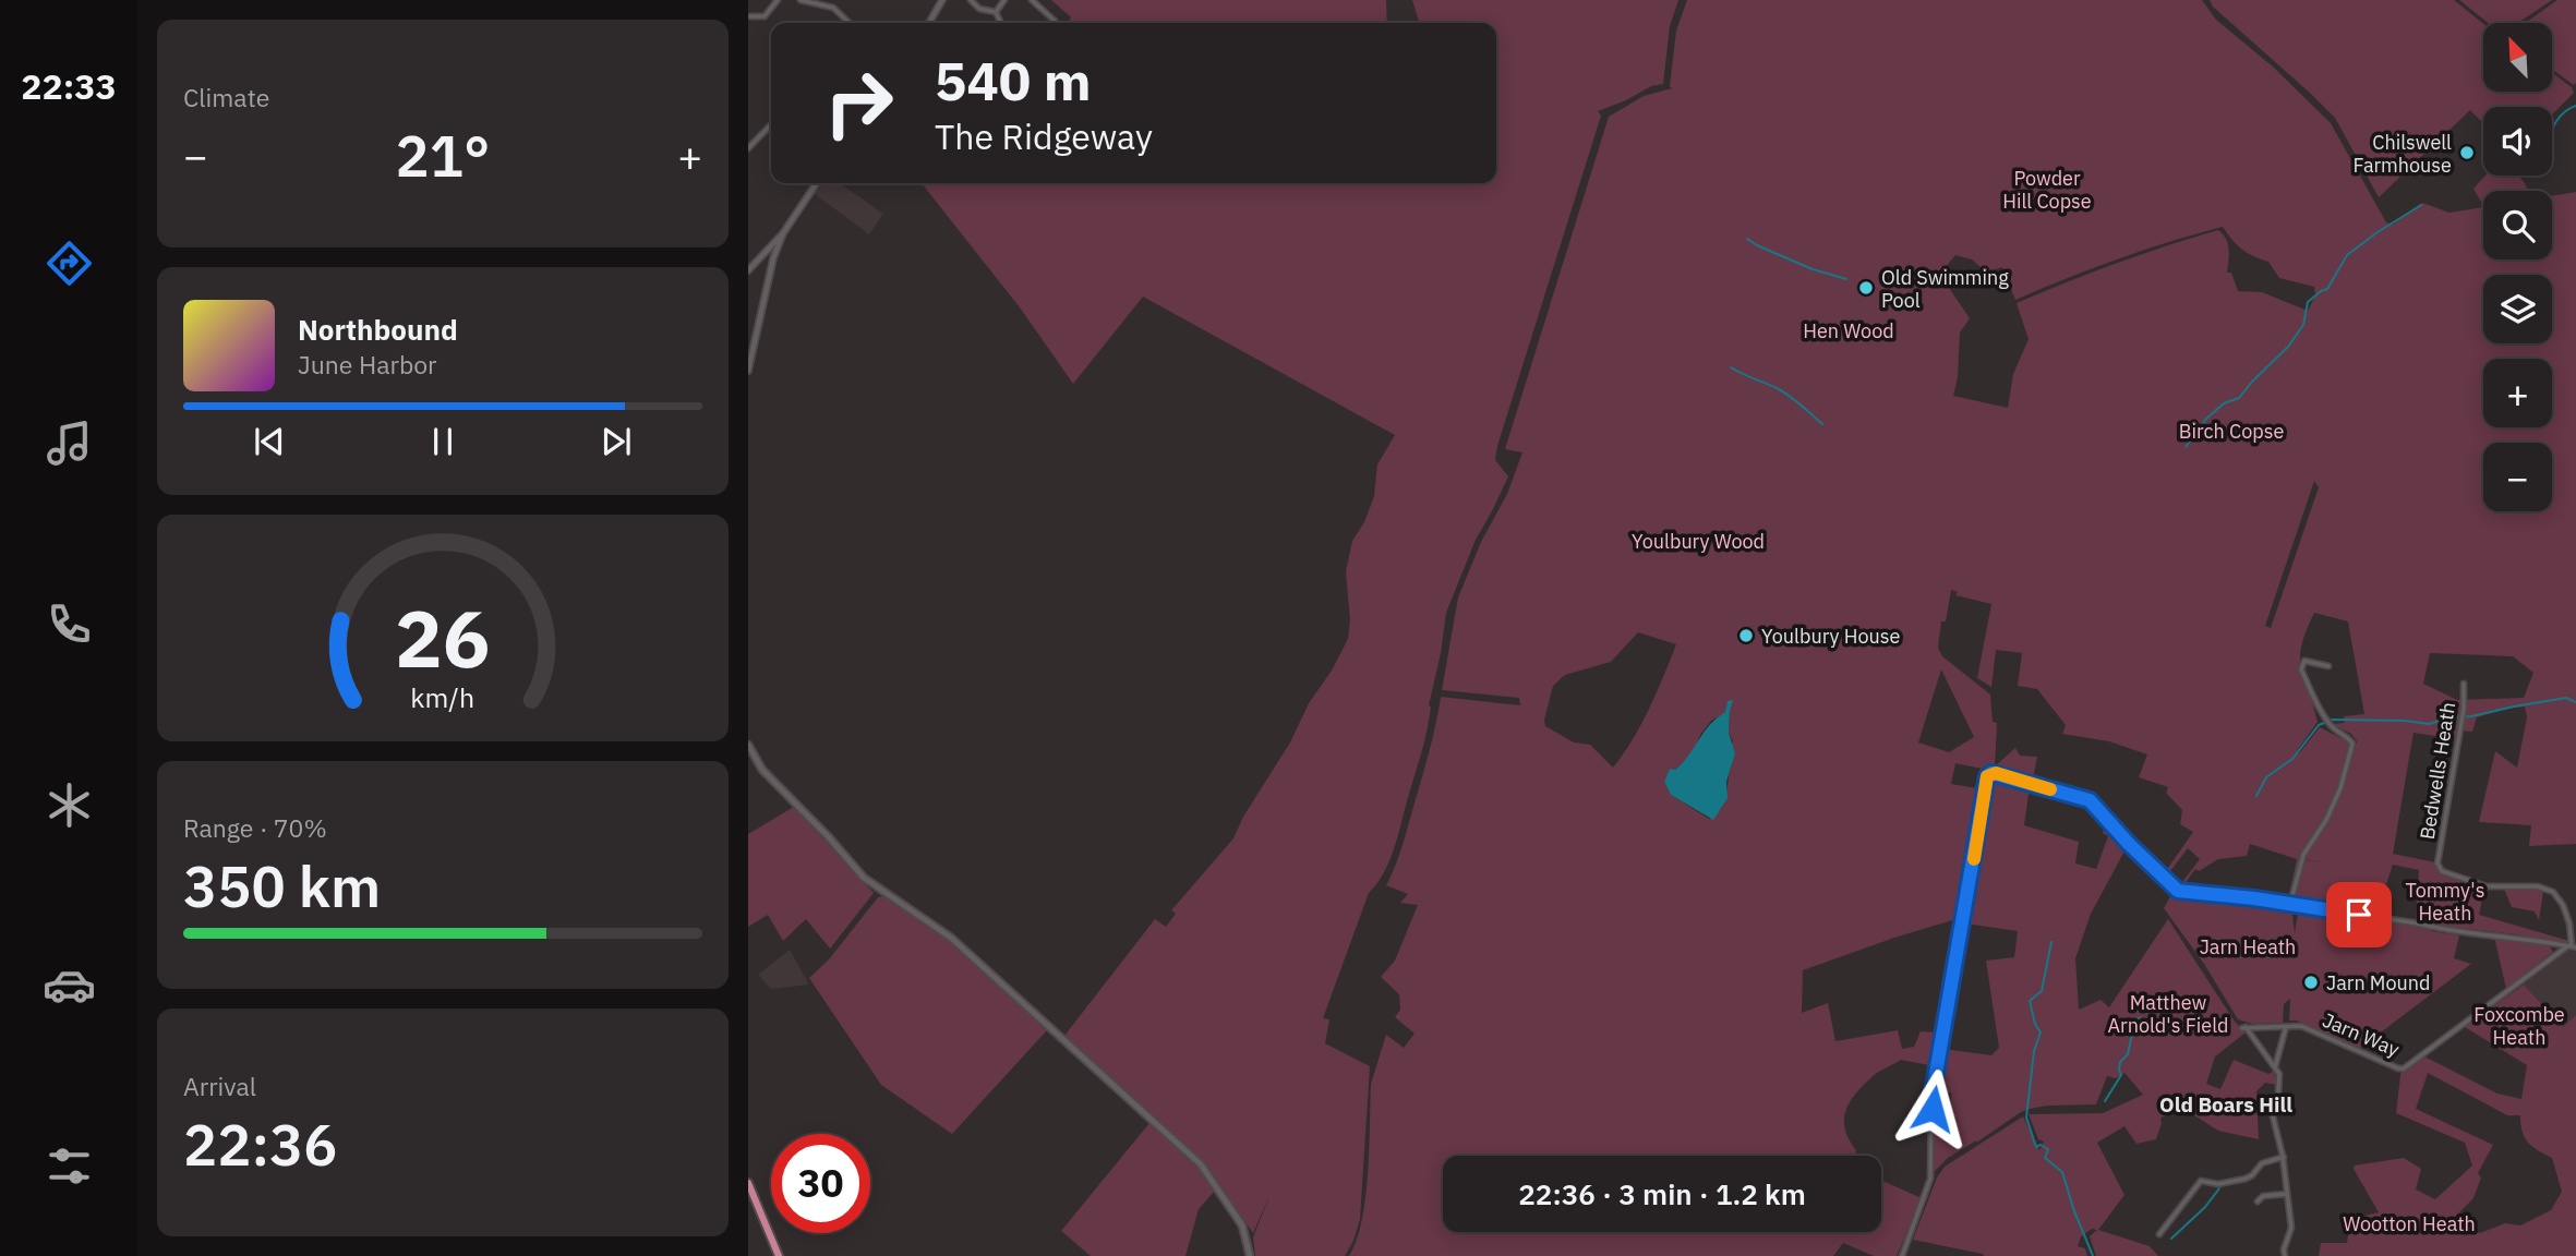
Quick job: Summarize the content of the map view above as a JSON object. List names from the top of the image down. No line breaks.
{"streets":{"street":["Bedwells Heath","Jarn Way"]},"crossings":[["Bedwells Heath","Jarn Way"]],"districts":["Old Boars Hill"],"parks":["Powder Hill Copse","Hen Wood","Birch Copse","Youlbury Wood","Tommy's Heath","Jarn Heath","Matthew Arnold's Field","Foxcombe Heath","Wootton Heath"],"places":["Chilswell Farmhouse","Old Swimming Pool","Youlbury House","Jarn Mound"],"north":"top left","page":{"tabs":"22:33","tile":["Climate",["Range · 70%","350 km"],["Arrival","22:36"]],"map_buttons":["+","−"],"turn":["540 m","The Ridgeway"],"heat":["−","21°","+"],"song":["Northbound","June Harbor"],"limit":"30","trip":"22:36 · 3 min · 1.2 km","gauge":["26","km/h"]}}
